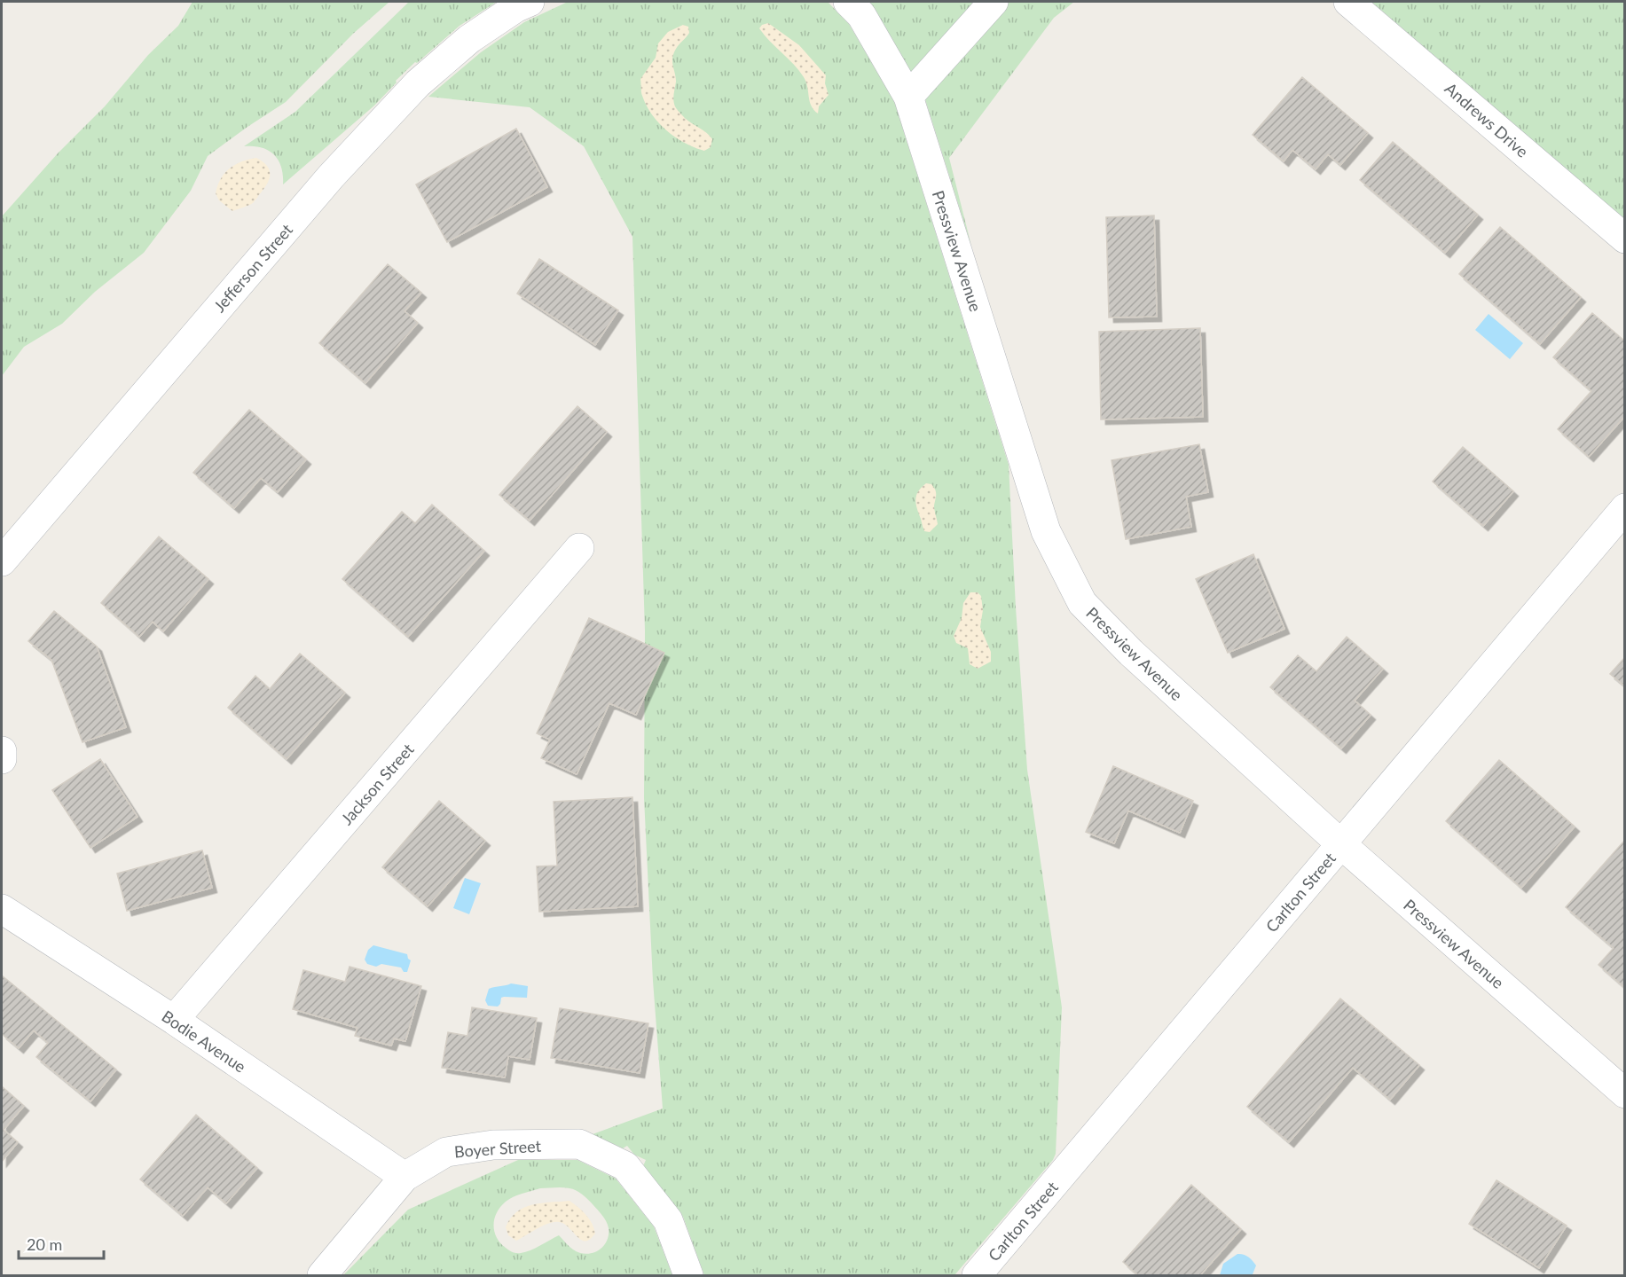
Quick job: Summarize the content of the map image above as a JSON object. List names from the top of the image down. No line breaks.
{"streets":{"street":["Andrews Drive","Pressview Avenue","Jefferson Street","Jackson Street","Carlton Street","Bodie Avenue","Boyer Street"]},"crossings":[["Pressview Avenue","Carlton Street"],["Jackson Street","Bodie Avenue"],["Bodie Avenue","Boyer Street"]],"scale_bar":"20 m"}
